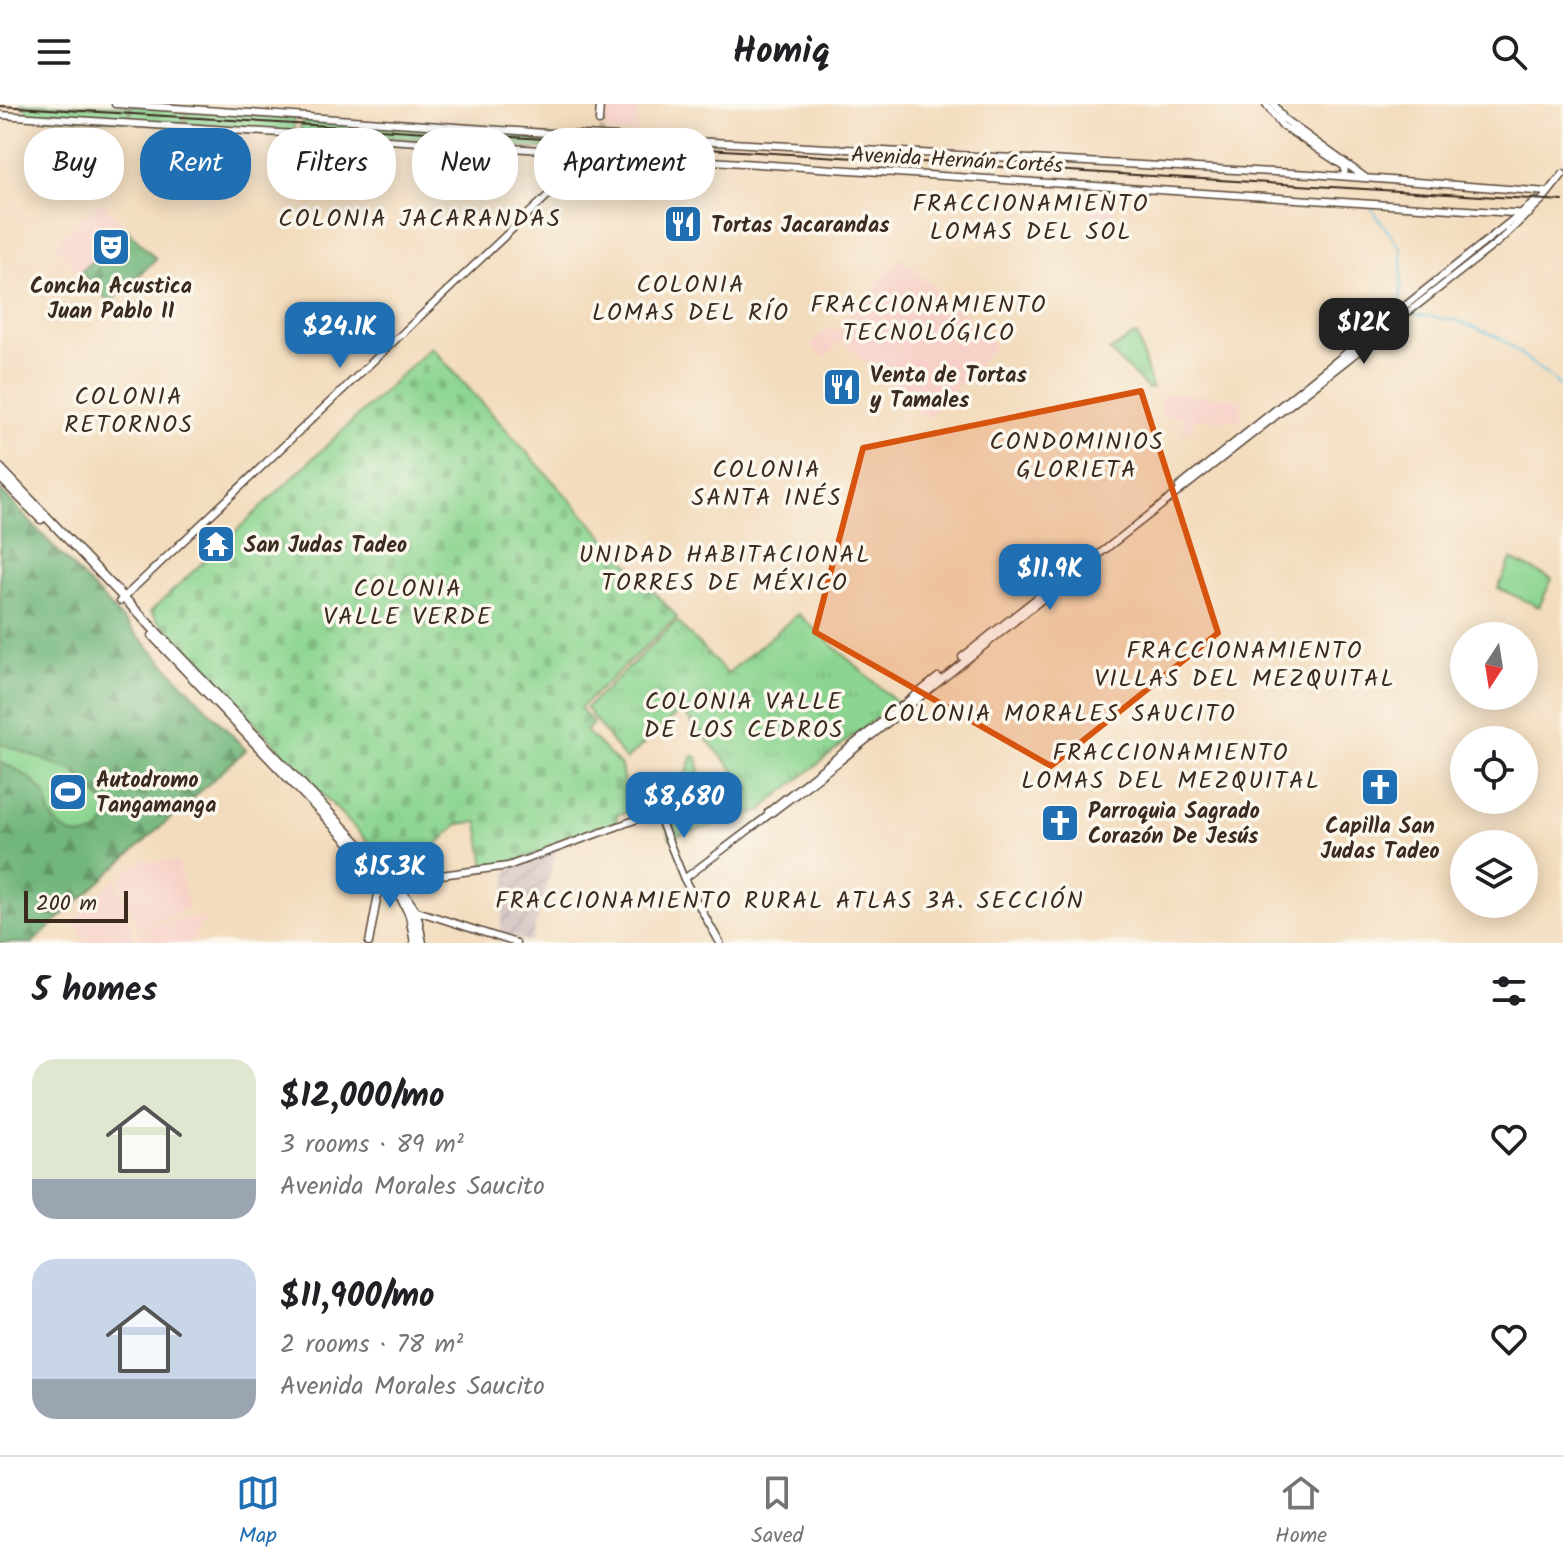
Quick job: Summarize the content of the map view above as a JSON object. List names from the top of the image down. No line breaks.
{"streets":{"main road":["Avenida Hernán Cortés"]},"districts":["FRACCIONAMIENTO LOMAS DEL SOL","COLONIA JACARANDAS","COLONIA LOMAS DEL RÍO","FRACCIONAMIENTO TECNOLÓGICO","COLONIA RETORNOS","CONDOMINIOS GLORIETA","COLONIA SANTA INÉS","UNIDAD HABITACIONAL TORRES DE MÉXICO","COLONIA VALLE VERDE","FRACCIONAMIENTO VILLAS DEL MEZQUITAL","COLONIA VALLE DE LOS CEDROS","COLONIA MORALES SAUCITO","FRACCIONAMIENTO LOMAS DEL MEZQUITAL","FRACCIONAMIENTO RURAL ATLAS 3A. SECCIÓN"],"places":{"restaurant":["Tortas Jacarandas","Venta de Tortas y Tamales"],"theatre":["Concha Acustica Juan Pablo II"],"temple":["San Judas Tadeo"],"church":["Capilla San Judas Tadeo","Parroquia Sagrado Corazón De Jesús"],"sports":["Autodromo Tangamanga"]},"scale_bar":"200 m","north":"bottom","page":{"header":"Homiq","chip":["Buy","Rent","Filters","New","Apartment"],"price":["$12K","$24.1K","$11.9K","$8,680","$15.3K"],"scale":"200 m","heading":"5 homes","list":[{"name":"$12,000/mo","note":"3 rooms · 89 m² · Avenida Morales Saucito"},{"name":"$11,900/mo","note":"2 rooms · 78 m² · Avenida Morales Saucito"}],"tabs":["Map","Saved","Home"]}}
